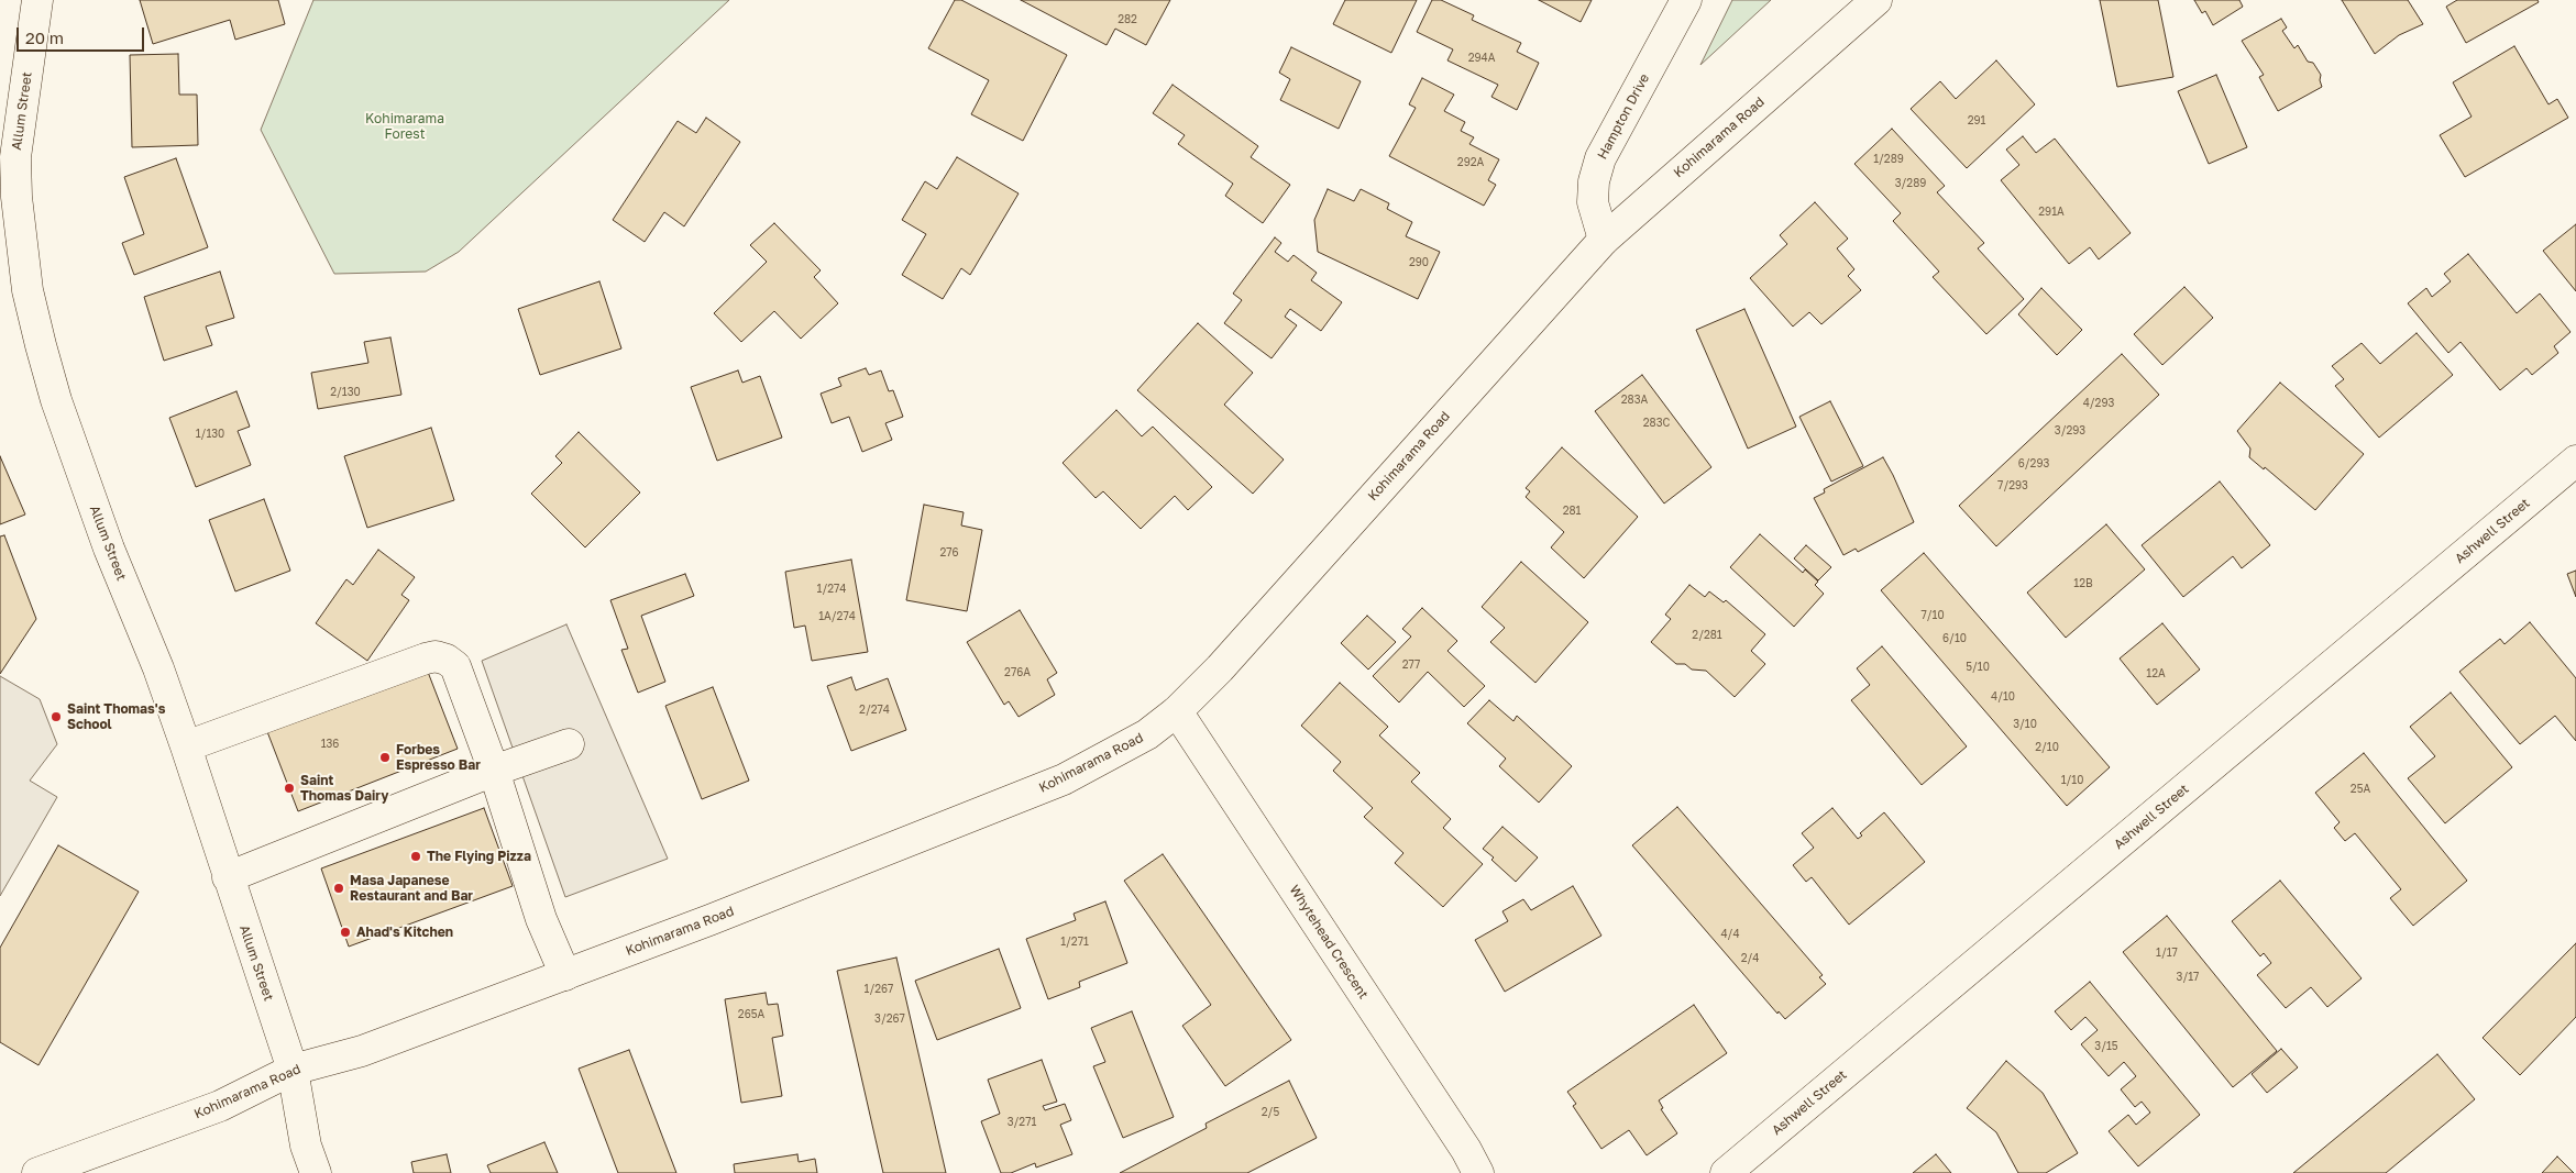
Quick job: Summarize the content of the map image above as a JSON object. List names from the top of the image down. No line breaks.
{"streets":{"street":["Allum Street","Hampton Drive","Kohimarama Road","Ashwell Street","Whytehead Crescent"]},"crossings":[["Allum Street","Kohimarama Road"],["Hampton Drive","Kohimarama Road"],["Kohimarama Road","Whytehead Crescent"]],"parks":["Kohimarama Forest"],"places":["Saint Thomas's School","Forbes Espresso Bar","Saint Thomas Dairy","The Flying Pizza","Masa Japanese Restaurant and Bar","Ahad's Kitchen"],"house_numbers":["282","294A","291","1/289","292A","3/289","291A","290","2/130","283A","4/293","283C","3/293","1/130","6/293","7/293","281","276","12B","1/274","7/10","1A/274","2/281","6/10","277","5/10","276A","12A","4/10","2/274","3/10","136","2/10","1/10","25A","4/4","1/271","1/17","2/4","3/17","1/267","265A","3/267","3/15","2/5","3/271"],"scale_bar":"20 m"}
